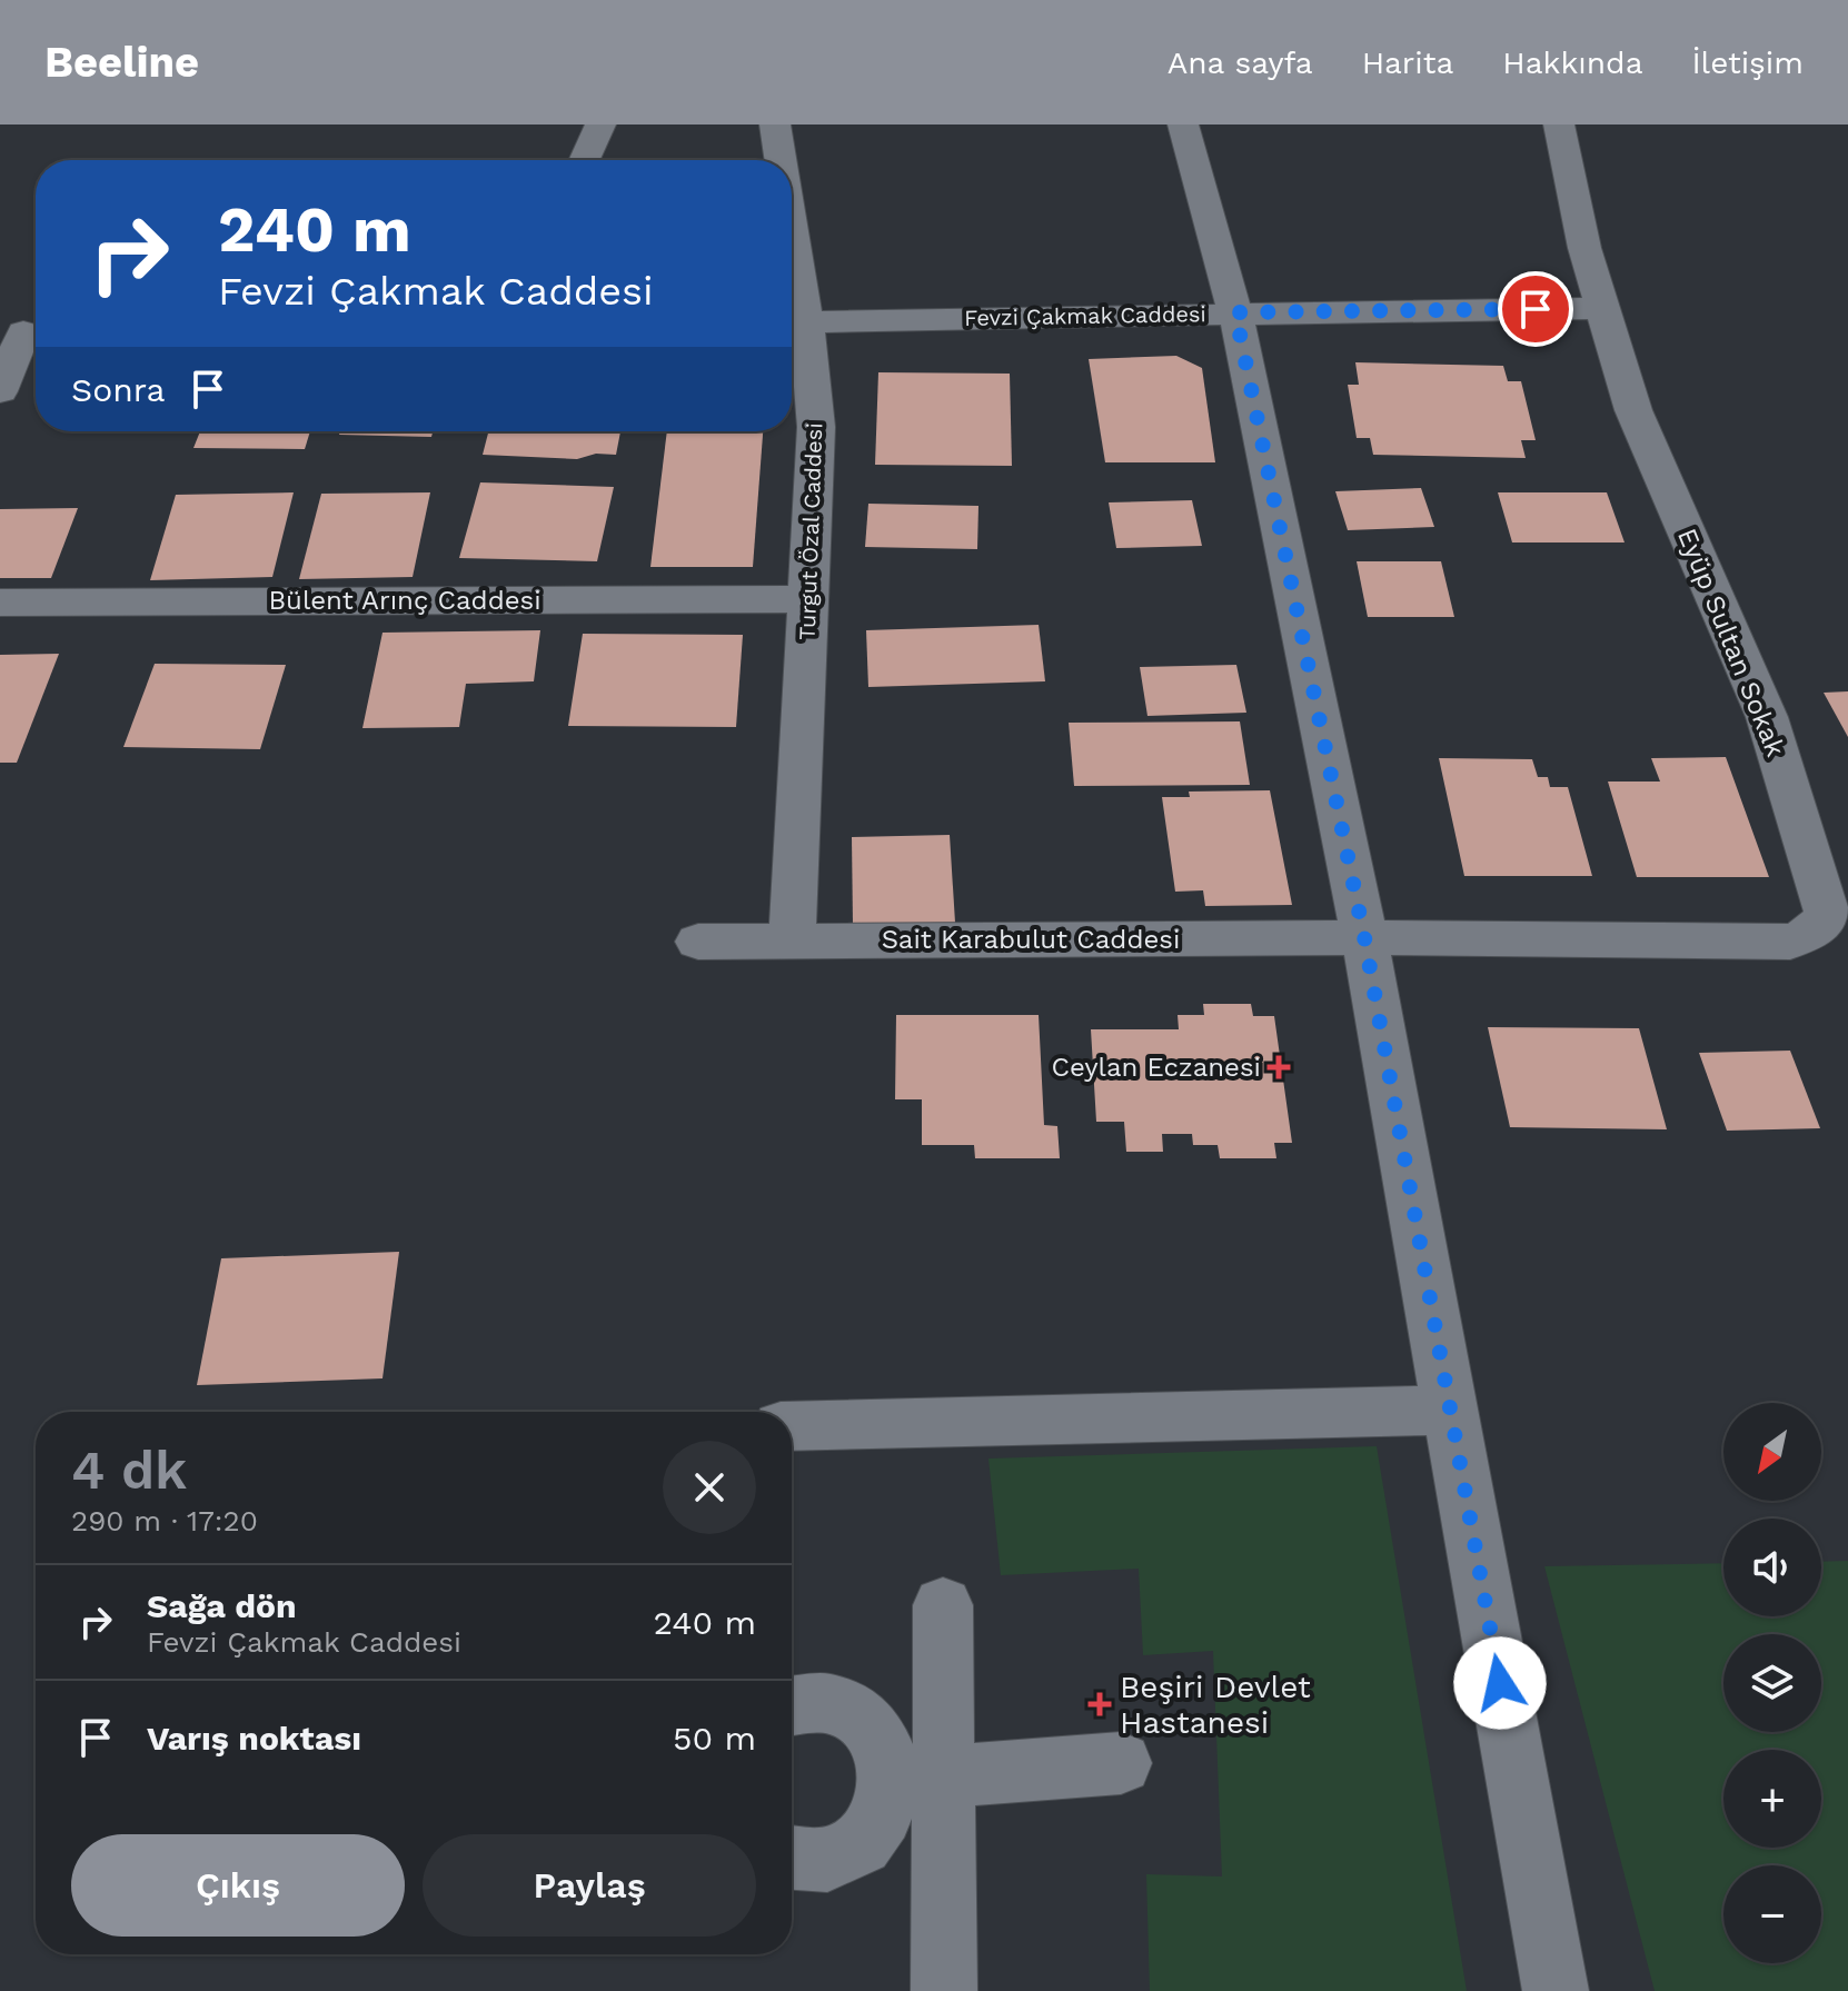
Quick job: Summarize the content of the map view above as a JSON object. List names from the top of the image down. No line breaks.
{"streets":{"street":["Fevzi Çakmak Caddesi","Turgut Özal Caddesi","Bülent Arınç Caddesi","Eyüp Sultan Sokak","Sait Karabulut Caddesi"]},"crossings":[["Fevzi Çakmak Caddesi","Turgut Özal Caddesi"],["Fevzi Çakmak Caddesi","Eyüp Sultan Sokak"],["Turgut Özal Caddesi","Bülent Arınç Caddesi"],["Turgut Özal Caddesi","Sait Karabulut Caddesi"],["Eyüp Sultan Sokak","Sait Karabulut Caddesi"]],"places":{"health":["Ceylan Eczanesi","Beşiri Devlet Hastanesi"]},"north":"bottom left","page":{"header":"Beeline","nav":["Ana sayfa","Harita","Hakkında","İletişim"],"turn":["240 m","Fevzi Çakmak Caddesi"],"then":"Sonra","map_buttons":["+","−"],"heading":["4 dk","290 m · 17:20"],"list":[{"name":"Sağa dön","note":"Fevzi Çakmak Caddesi","value":"240 m"},{"name":"Varış noktası","value":"50 m"}],"buttons":["Çıkış","Paylaş"]}}
